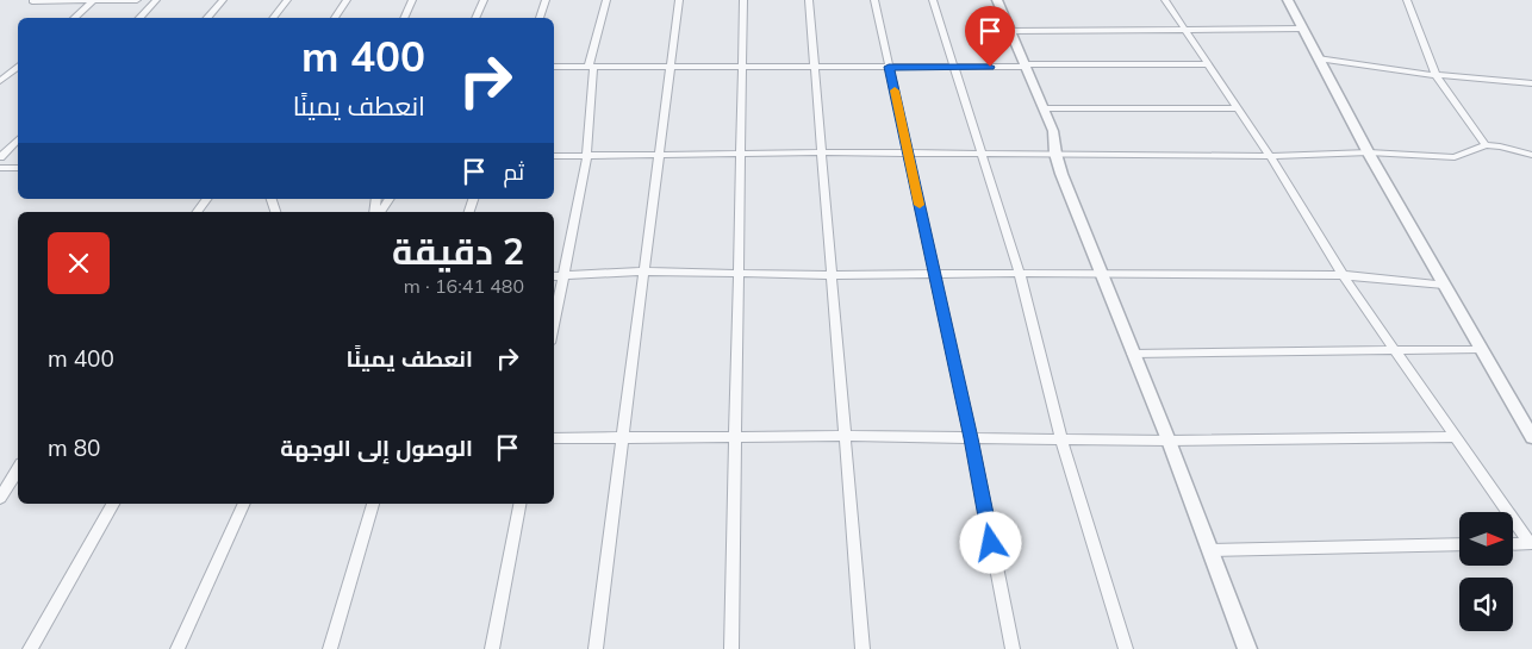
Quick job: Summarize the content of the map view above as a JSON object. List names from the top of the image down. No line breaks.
{"north":"right","page":{"turn":["400 m","انعطف يمينًا"],"then":"ثم","heading":["2 دقيقة","480 m · 16:41"],"list":[{"name":"انعطف يمينًا","value":"400 m"},{"name":"الوصول إلى الوجهة","value":"80 m"}]}}
